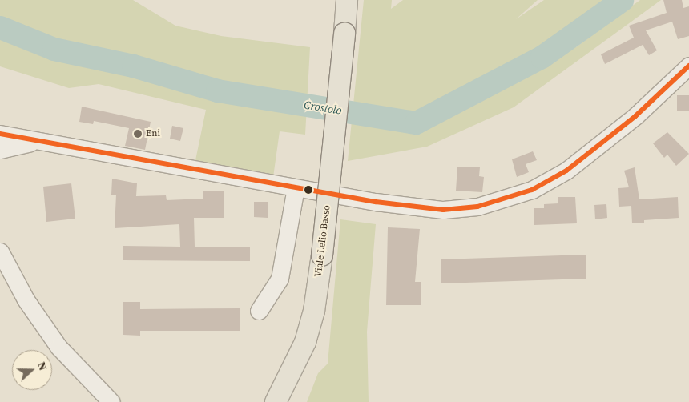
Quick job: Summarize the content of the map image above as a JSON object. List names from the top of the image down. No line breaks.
{"streets":{"main road":["Viale Lelio Basso"]},"water":["Crostolo"],"places":["Eni"],"north":"right"}
